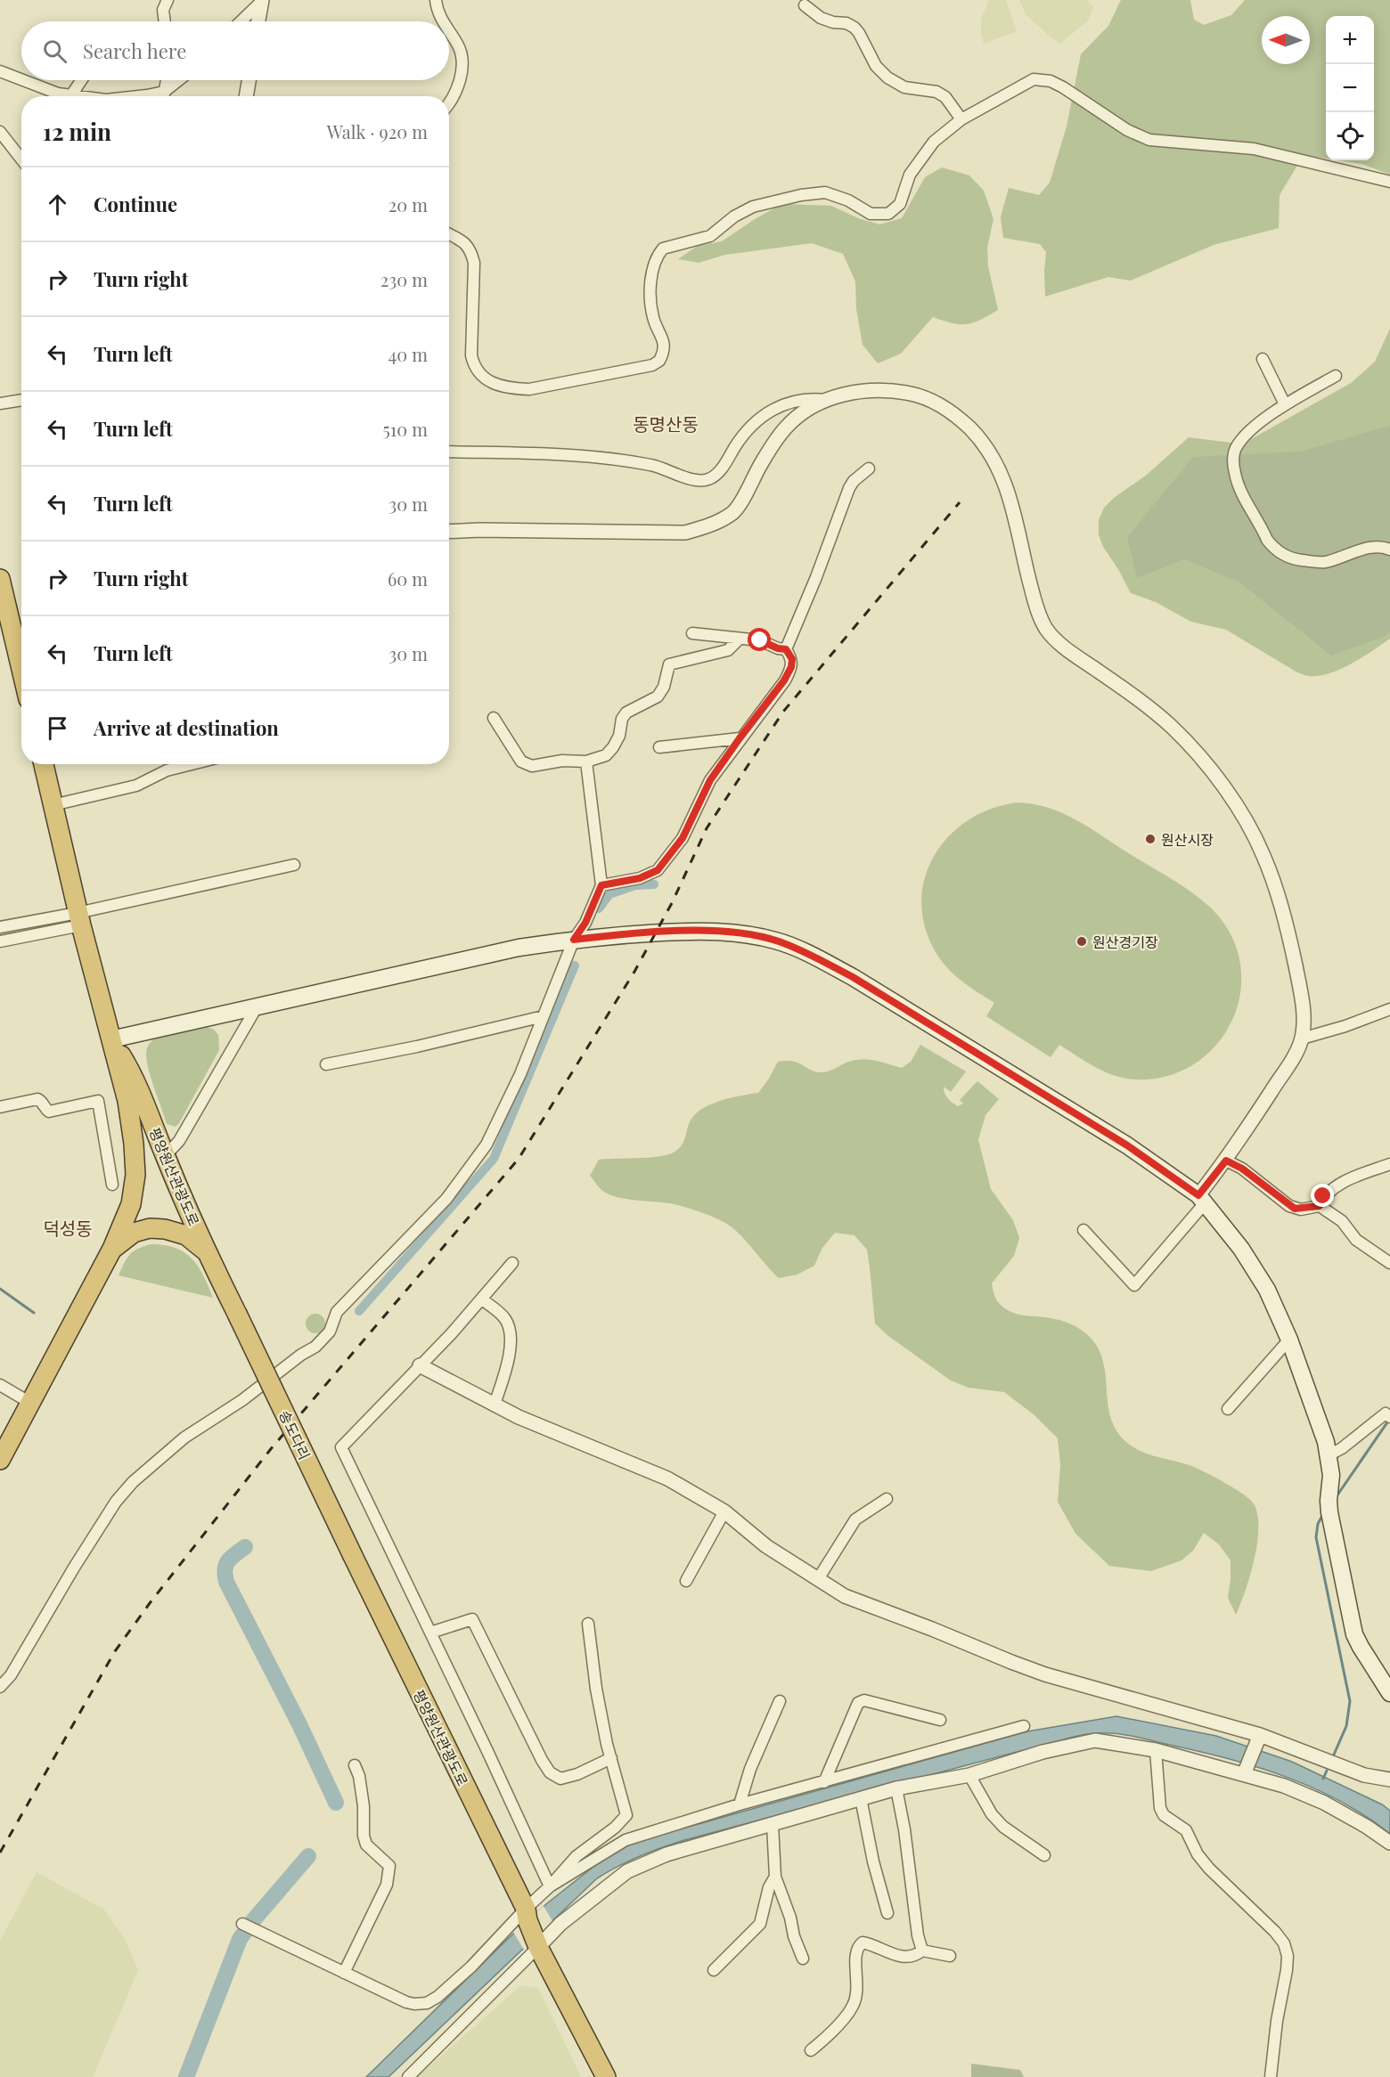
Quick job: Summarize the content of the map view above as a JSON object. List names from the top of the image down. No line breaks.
{"streets":{"highway":["평양원산관광도로","송도다리"]},"crossings":[["평양원산관광도로","송도다리"]],"districts":["동명산동","덕성동"],"places":["원산시장","원산경기장"],"north":"left","page":{"map_buttons":["+","−"],"search":"Search here","heading":["12 min","Walk · 920 m"],"list":[["Continue","20 m"],["Turn right","230 m"],["Turn left","40 m"],["Turn left","510 m"],["Turn left","30 m"],["Turn right","60 m"],["Turn left","30 m"],"Arrive at destination"]}}
